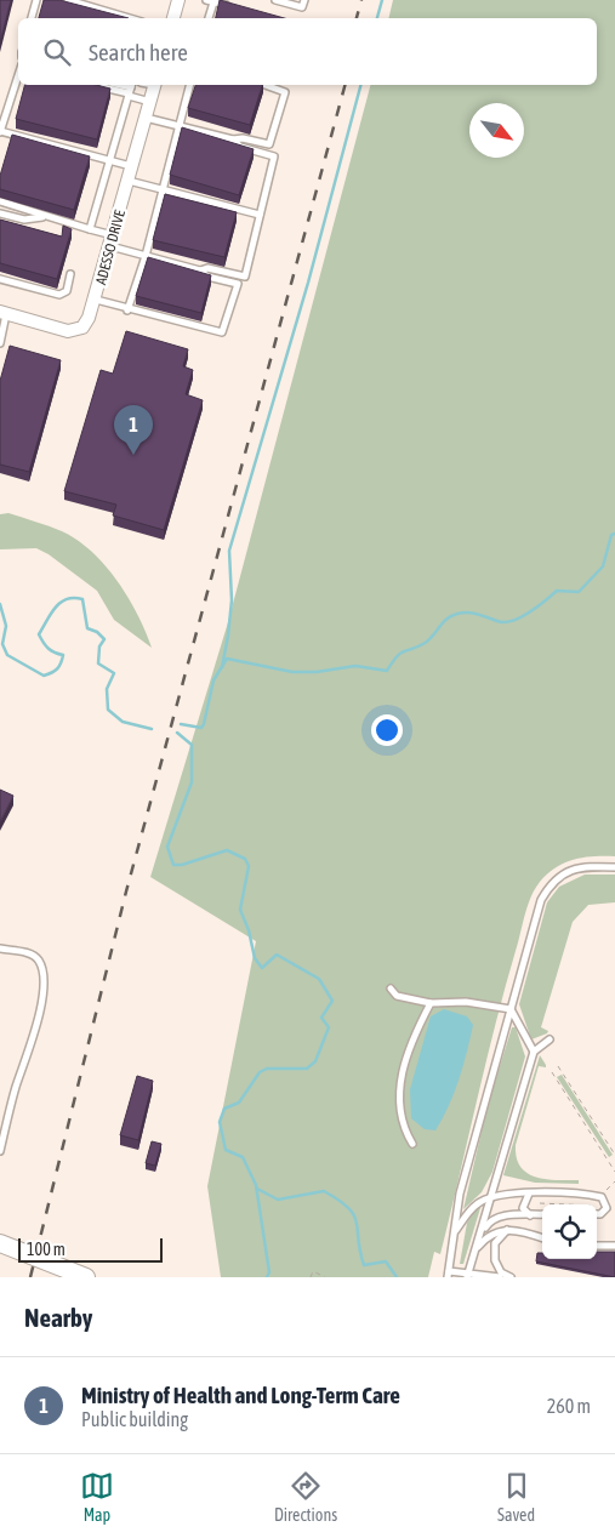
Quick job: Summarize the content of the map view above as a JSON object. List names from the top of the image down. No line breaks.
{"streets":{"street":["ADESSO DRIVE"]},"scale_bar":"100 m","north":"bottom right","page":{"search":"Search here","pins":"1","scale":"100 m","heading":"Nearby","list":[{"mark":"1","name":"Ministry of Health and Long-Term Care","note":"Public building","value":"260 m"}],"nav":["Map","Directions","Saved"]}}
